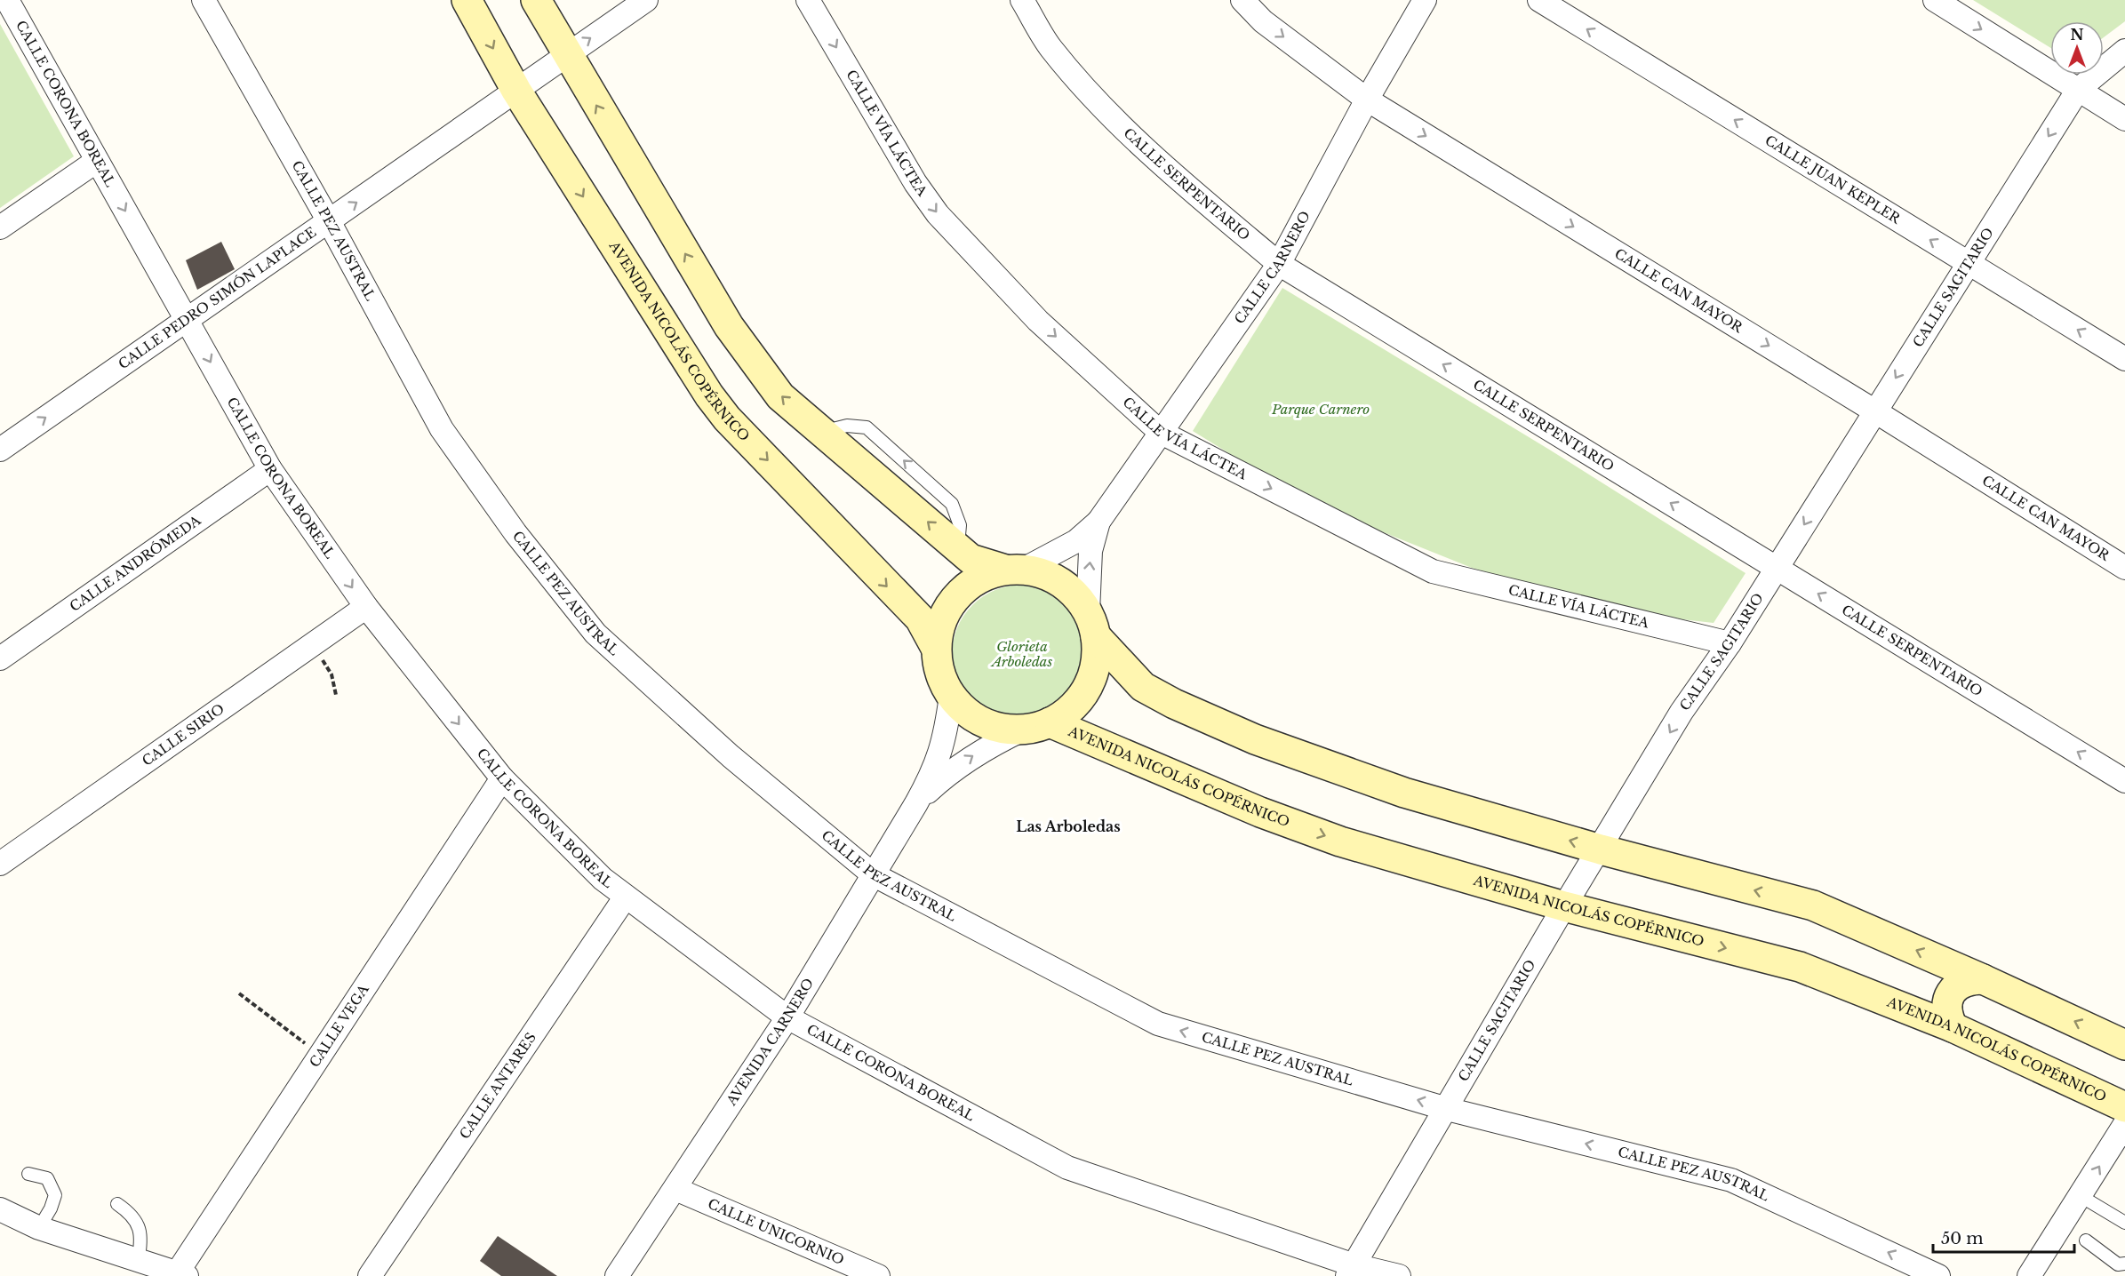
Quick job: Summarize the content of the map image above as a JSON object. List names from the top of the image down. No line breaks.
{"streets":{"main road":["AVENIDA NICOLÁS COPÉRNICO"],"street":["CALLE CORONA BOREAL","CALLE VÍA LÁCTEA","CALLE JUAN KEPLER","CALLE SERPENTARIO","CALLE PEZ AUSTRAL","CALLE CARNERO","CALLE SAGITARIO","CALLE CAN MAYOR","CALLE PEDRO SIMÓN LAPLACE","CALLE ANDRÓMEDA","CALLE SIRIO","CALLE VEGA","AVENIDA CARNERO","CALLE ANTARES","CALLE UNICORNIO"]},"crossings":[["CALLE CORONA BOREAL","CALLE SAGITARIO"],["CALLE CORONA BOREAL","CALLE PEDRO SIMÓN LAPLACE"],["CALLE CORONA BOREAL","CALLE ANDRÓMEDA"],["CALLE CORONA BOREAL","CALLE SIRIO"],["CALLE CORONA BOREAL","CALLE VEGA"],["CALLE CORONA BOREAL","AVENIDA CARNERO"],["CALLE CORONA BOREAL","CALLE ANTARES"],["CALLE VÍA LÁCTEA","CALLE CARNERO"],["CALLE VÍA LÁCTEA","CALLE SAGITARIO"],["CALLE JUAN KEPLER","CALLE SAGITARIO"],["CALLE SERPENTARIO","CALLE CARNERO"],["CALLE SERPENTARIO","CALLE SAGITARIO"],["CALLE PEZ AUSTRAL","CALLE SAGITARIO"],["CALLE PEZ AUSTRAL","CALLE PEDRO SIMÓN LAPLACE"],["CALLE PEZ AUSTRAL","AVENIDA CARNERO"],["CALLE CARNERO","CALLE CAN MAYOR"],["CALLE CARNERO","AVENIDA NICOLÁS COPÉRNICO"],["CALLE CARNERO","AVENIDA CARNERO"],["CALLE SAGITARIO","CALLE CAN MAYOR"],["CALLE SAGITARIO","AVENIDA NICOLÁS COPÉRNICO"],["CALLE PEDRO SIMÓN LAPLACE","AVENIDA NICOLÁS COPÉRNICO"],["AVENIDA NICOLÁS COPÉRNICO","AVENIDA CARNERO"],["AVENIDA CARNERO","CALLE UNICORNIO"]],"one_way":["CALLE CORONA BOREAL","CALLE VÍA LÁCTEA","CALLE JUAN KEPLER","CALLE SERPENTARIO","CALLE PEZ AUSTRAL","CALLE SAGITARIO","CALLE CAN MAYOR","CALLE PEDRO SIMÓN LAPLACE"],"districts":["Las Arboledas"],"parks":["Parque Carnero","Glorieta Arboledas"],"scale_bar":"50 m","north":"top"}
